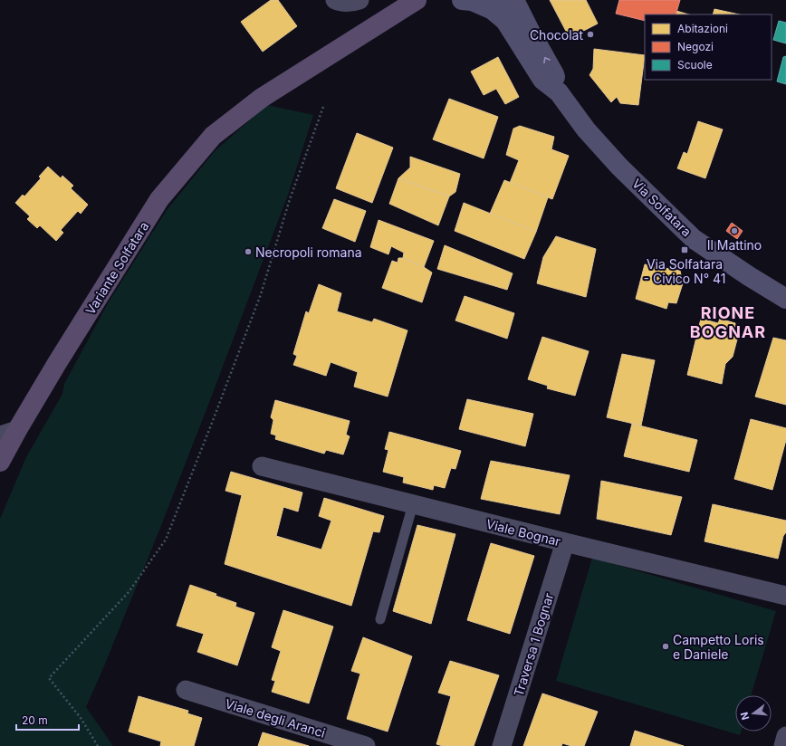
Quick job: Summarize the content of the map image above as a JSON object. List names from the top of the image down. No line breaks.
{"streets":{"main road":["Via Solfatara","Variante Solfatara"],"street":["Viale Bognar","Traversa 1 Bognar","Viale degli Aranci"]},"crossings":[["Viale Bognar","Traversa 1 Bognar"]],"districts":["RIONE BOGNAR"],"places":{"other":["Chocolat","Il Mattino","Necropoli romana","Campetto Loris e Daniele"],"transit":["Via Solfatara - Civico N° 41"]},"legend":["Abitazioni","Negozi","Scuole"],"scale_bar":"20 m","north":"left"}
